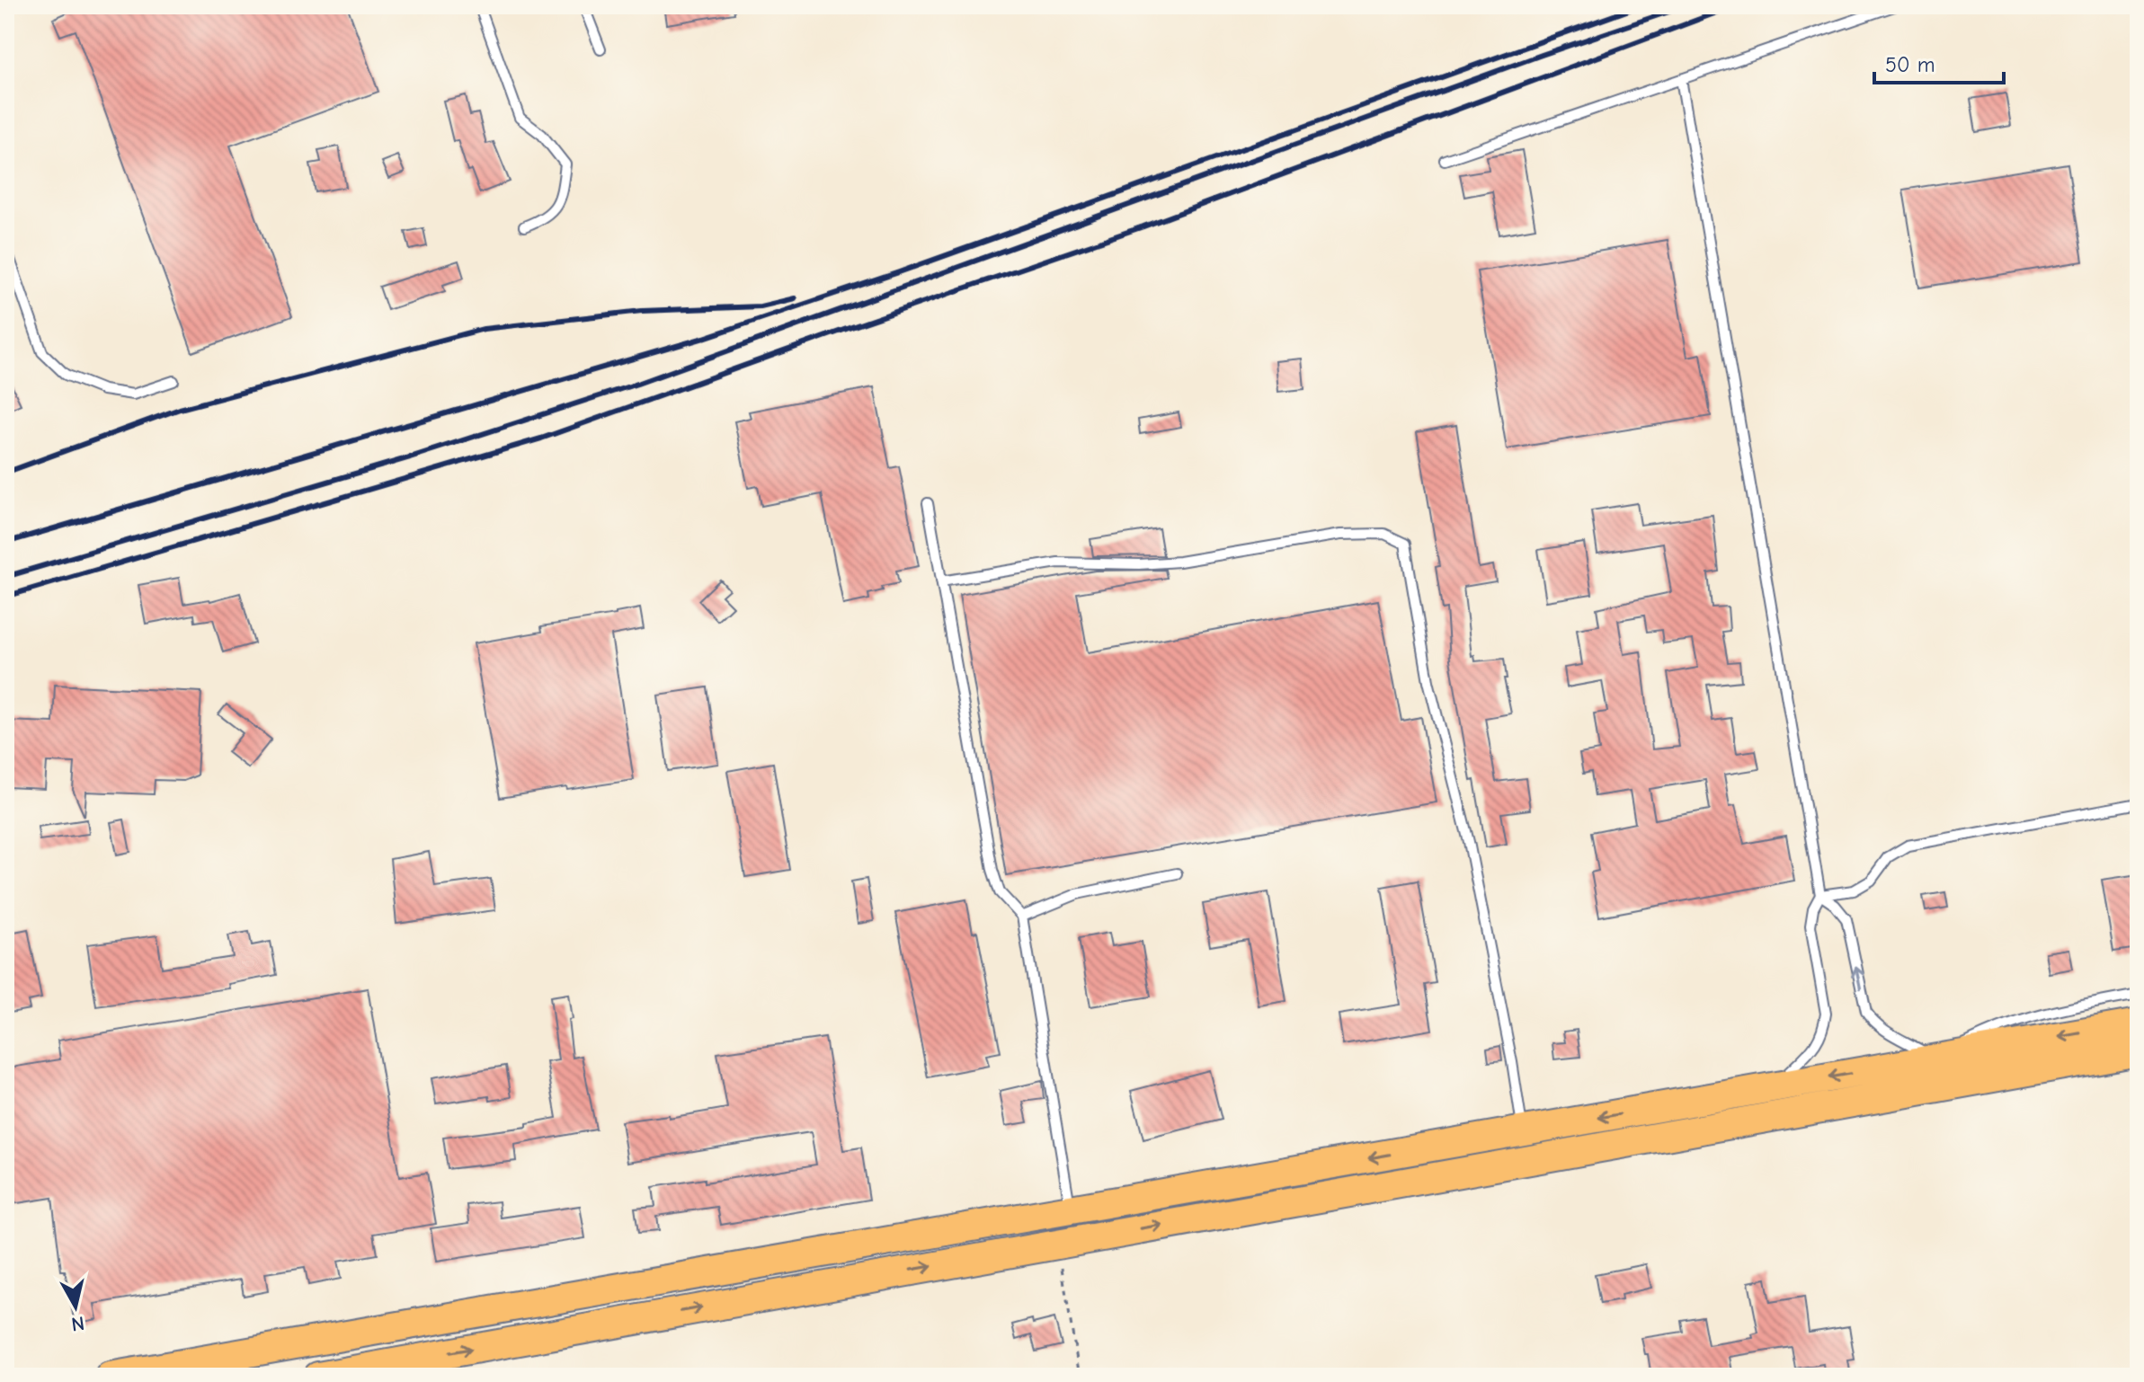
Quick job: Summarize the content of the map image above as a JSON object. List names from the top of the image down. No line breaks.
{"scale_bar":"50 m","north":"bottom"}
